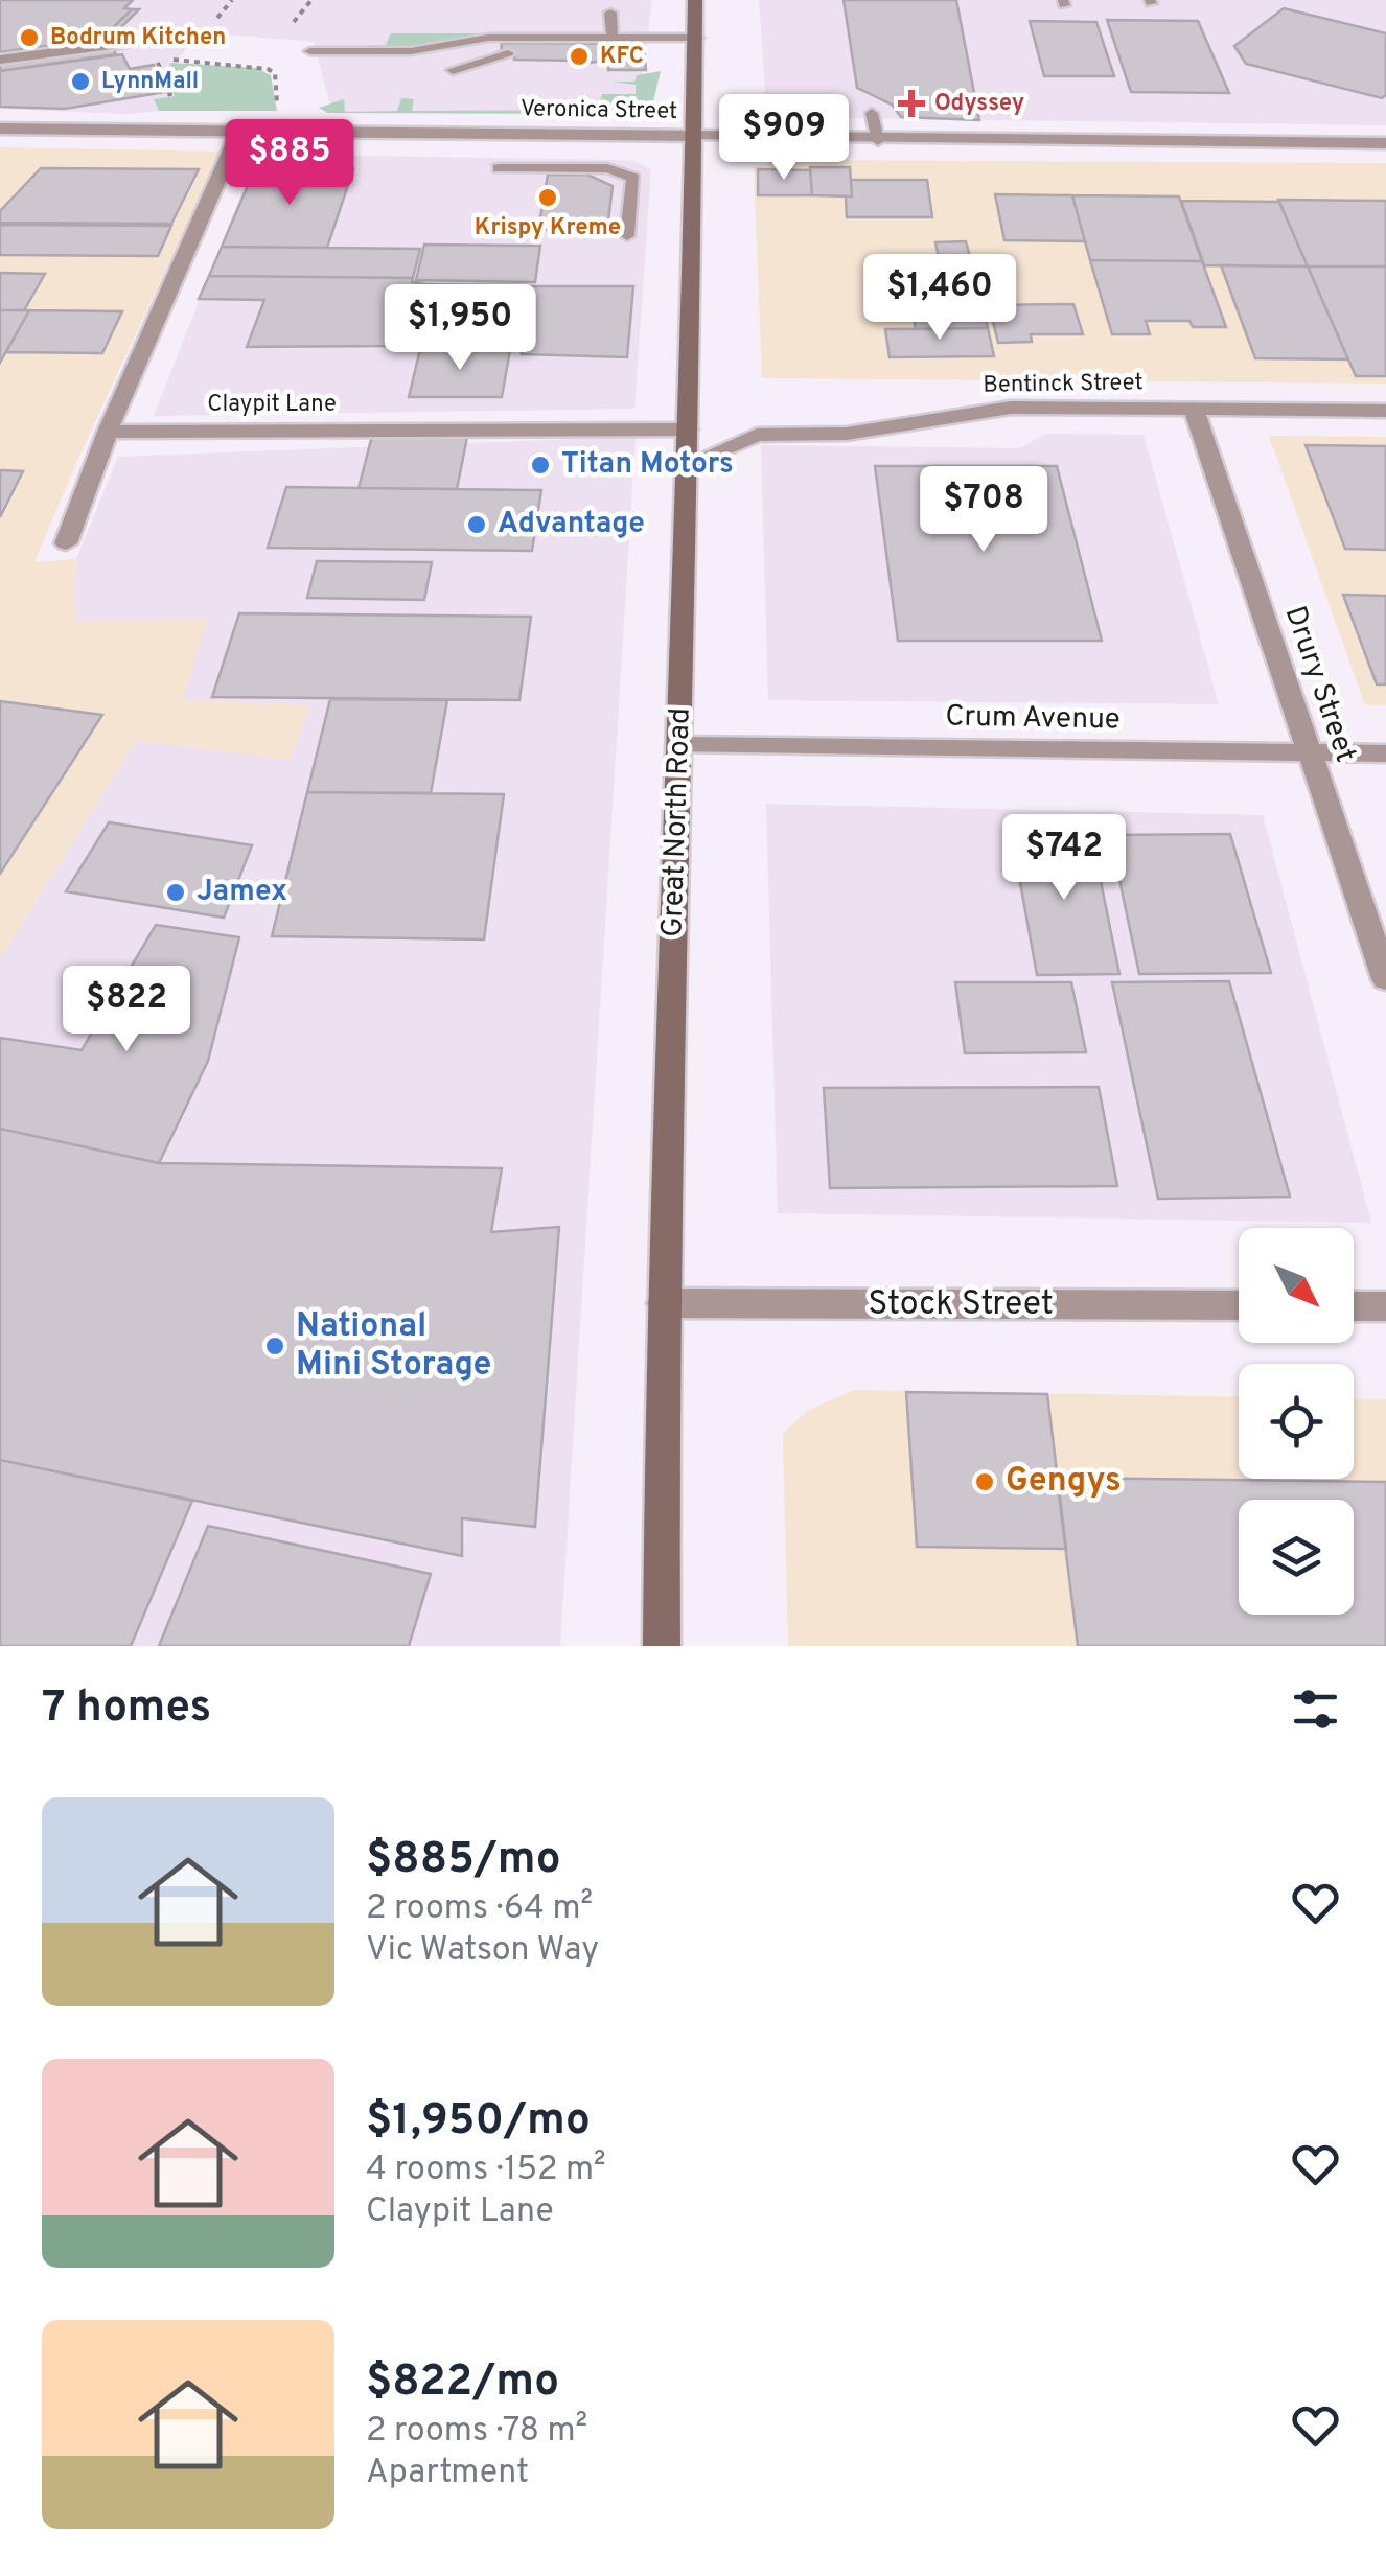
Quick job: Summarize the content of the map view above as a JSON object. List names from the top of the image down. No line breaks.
{"streets":{"main road":["Great North Road"],"street":["Veronica Street","Bentinck Street","Claypit Lane","Drury Street","Crum Avenue","Stock Street"]},"crossings":[["Veronica Street","Great North Road"],["Bentinck Street","Drury Street"],["Bentinck Street","Great North Road"],["Claypit Lane","Great North Road"],["Drury Street","Crum Avenue"],["Crum Avenue","Great North Road"],["Great North Road","Stock Street"]],"places":{"other":["Bodrum Kitchen","KFC","LynnMall","Krispy Kreme","Titan Motors","Advantage","Jamex","National Mini Storage","Gengys"],"health":["Odyssey"]},"north":"bottom right","page":{"price":["$909","$885","$1,460","$1,950","$708","$742","$822"],"heading":"7 homes","list":[{"name":"$885/mo","note":"2 rooms · 64 m² · Vic Watson Way"},{"name":"$1,950/mo","note":"4 rooms · 152 m² · Claypit Lane"},{"name":"$822/mo","note":"2 rooms · 78 m² · Apartment"}]}}
